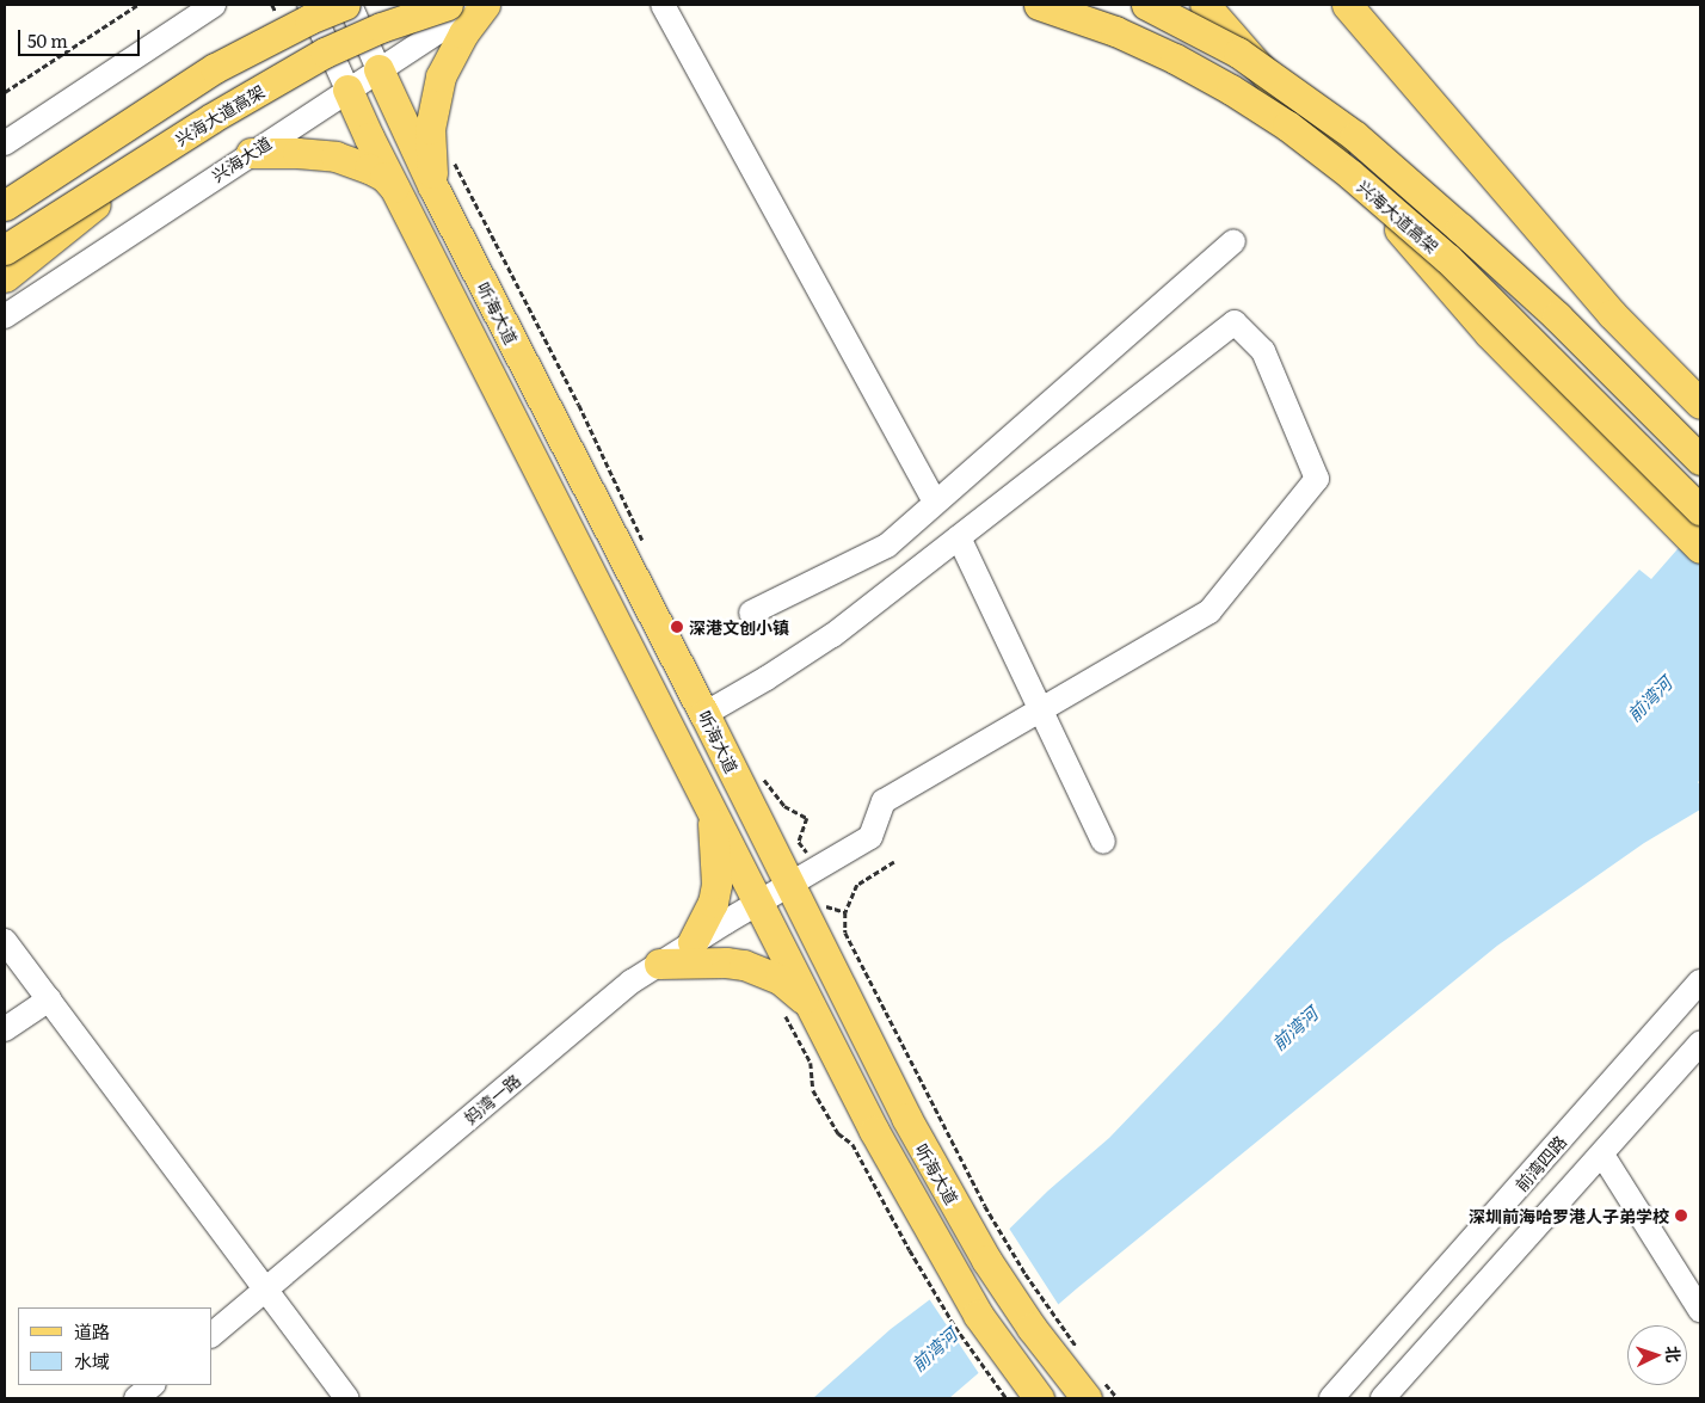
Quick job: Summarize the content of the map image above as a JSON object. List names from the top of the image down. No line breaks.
{"streets":{"main road":["兴海大道高架","听海大道"],"street":["兴海大道","妈湾一路","前湾四路"]},"crossings":[["兴海大道","听海大道"],["听海大道","妈湾一路"]],"water":["前湾河"],"places":["深港文创小镇","深圳前海哈罗港人子弟学校"],"legend":["道路","水域"],"scale_bar":"50 m","north":"right"}
